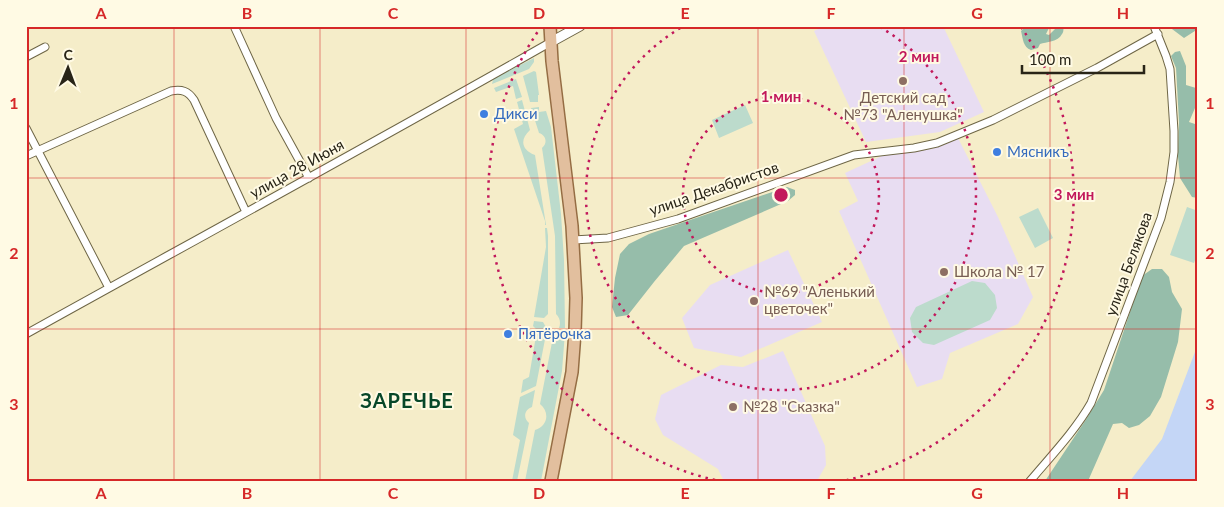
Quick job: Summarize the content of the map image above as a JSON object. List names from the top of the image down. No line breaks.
{"streets":{"street":["улица 28 Июня","улица Декабристов","улица Белякова"]},"crossings":[["улица Декабристов","улица Белякова"]],"districts":["ЗАРЕЧЬЕ"],"places":["Детский сад №73 \"Аленушка\"","Дикси","Мясникъ","Школа № 17","№69 \"Аленький цветочек\"","Пятёрочка","№28 \"Сказка\""],"scale_bar":"100 m","north":"top","grid":{"columns":["A","B","C","D","E","F","G","H"],"rows":["1","2","3"]},"rings":["2 мин","1 мин","3 мин"]}
